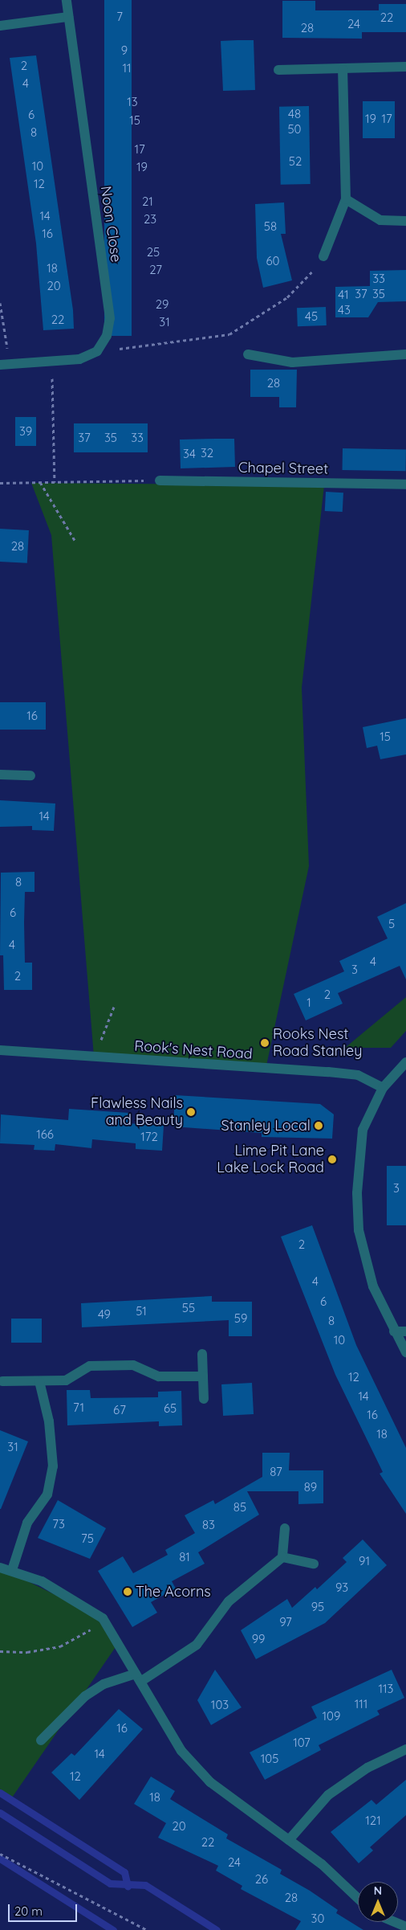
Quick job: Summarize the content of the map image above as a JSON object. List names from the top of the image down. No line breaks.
{"streets":{"street":["Noon Close","Chapel Street","Rook's Nest Road"]},"places":["Rooks Nest Road Stanley","Flawless Nails and Beauty","Stanley Local","Lime Pit Lane Lake Lock Road","The Acorns"],"house_numbers":["7","22","24","28","9","2","11","4","13","48","6","19","17","15","50","8","17","52","10","19","12","21","14","23","58","16","25","60","18","27","33","20","37","35","41","29","43","45","22","31","28","39","37","35","33","32","34","28","16","15","14","8","6","5","4","4","3","2","2","1","166","172","3","2","4","6","55","51","49","59","8","10","12","14","71","65","67","16","18","31","87","89","85","73","83","75","81","91","93","95","97","99","113","111","103","109","16","107","14","105","12","18","121","20","22","24","26","28","30"],"scale_bar":"20 m","north":"top"}
